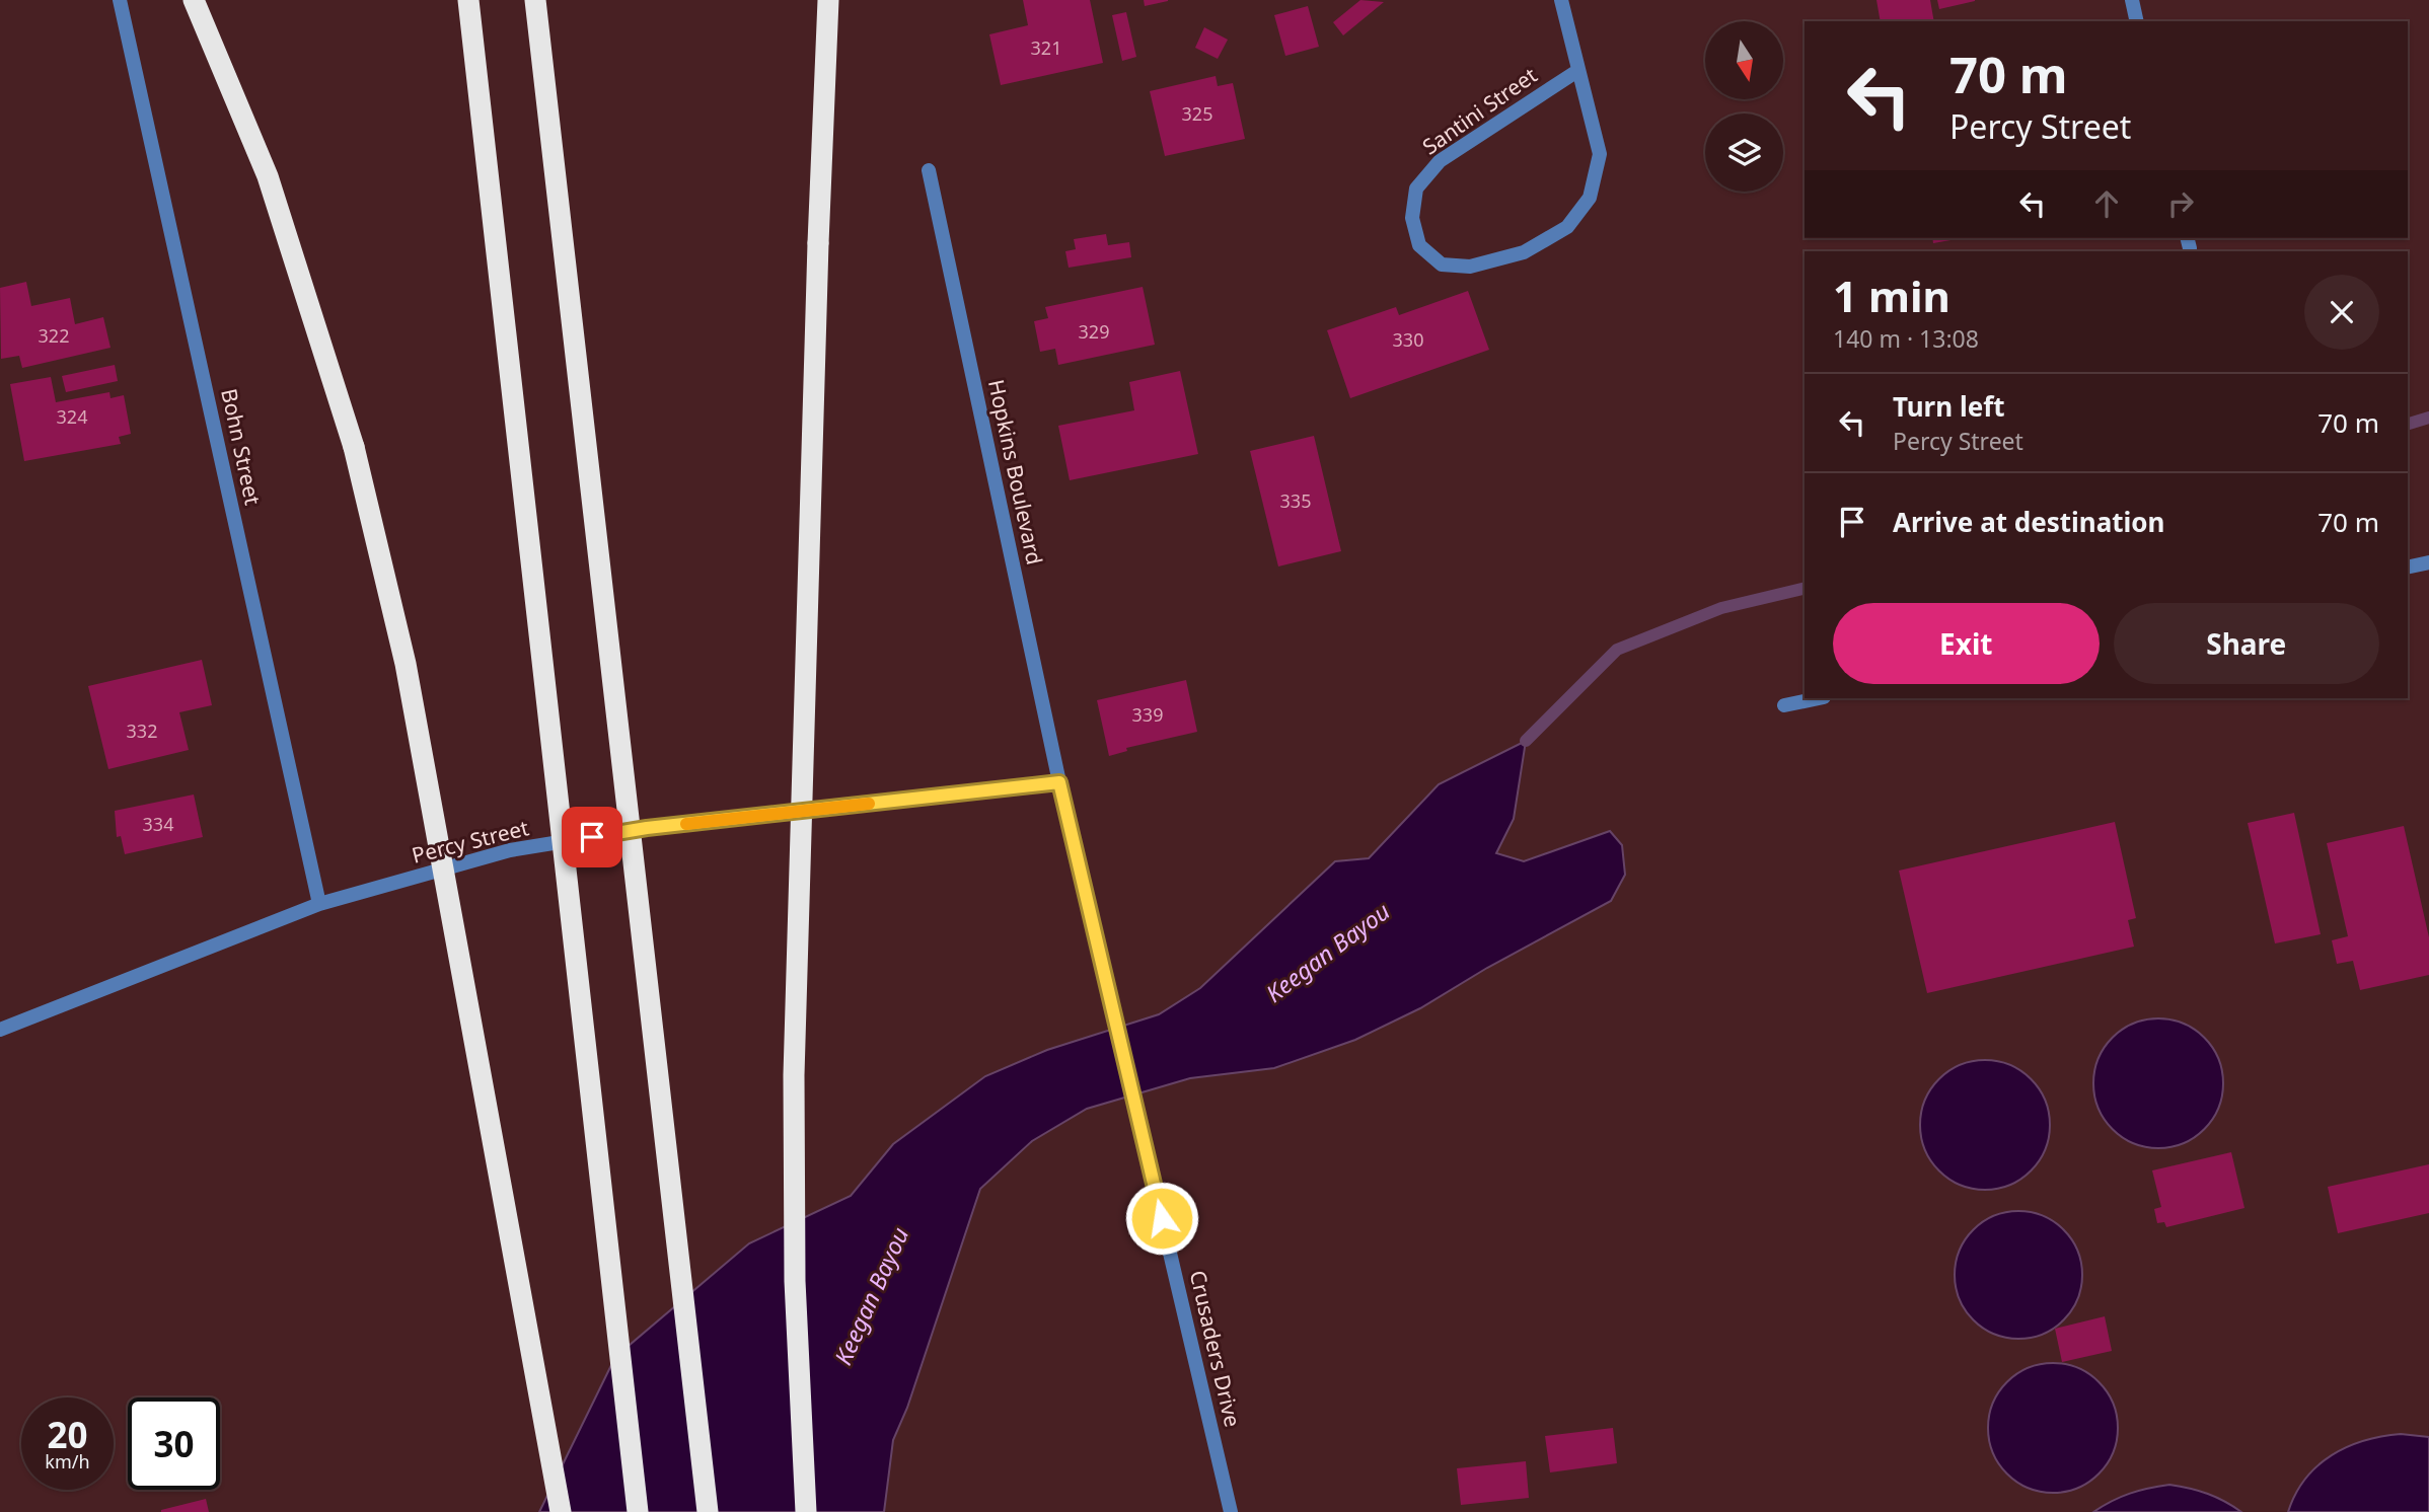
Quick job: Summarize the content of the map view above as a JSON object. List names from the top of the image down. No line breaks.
{"streets":{"street":["Santini Street","Bohn Street","Hopkins Boulevard","Percy Street","Crusaders Drive"]},"crossings":[["Bohn Street","Percy Street"],["Hopkins Boulevard","Percy Street"],["Hopkins Boulevard","Crusaders Drive"],["Percy Street","Crusaders Drive"]],"water":["Keegan Bayou"],"house_numbers":["321","325","329","322","330","324","335","339","332","334"],"north":"bottom","page":{"turn":["70 m","Percy Street"],"heading":["1 min","140 m · 13:08"],"list":[{"name":"Turn left","note":"Percy Street","value":"70 m"},{"name":"Arrive at destination","value":"70 m"}],"buttons":["Exit","Share"],"speed":"20 km/h","limit":"30"}}
